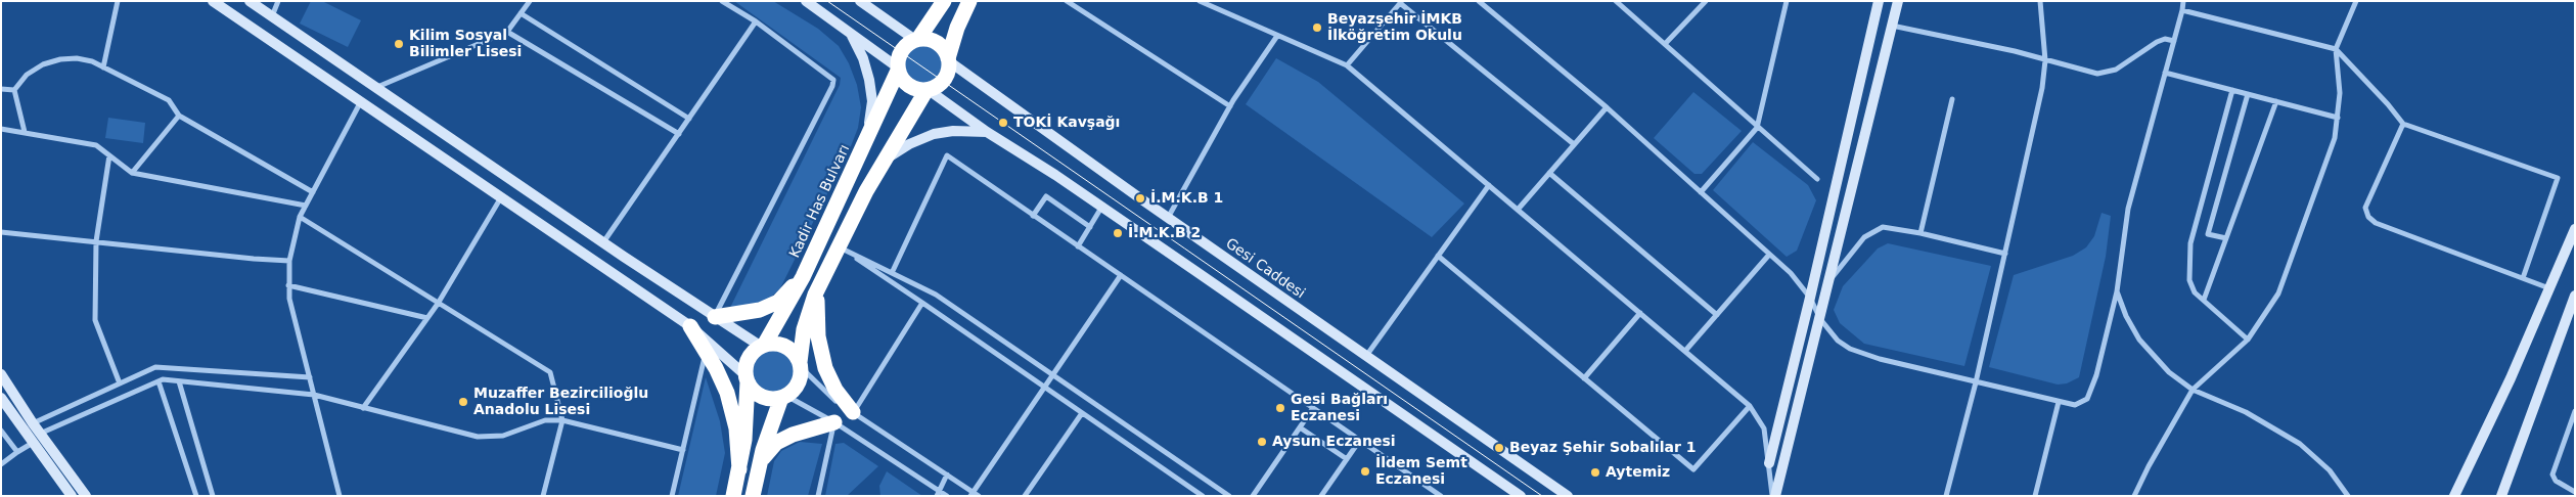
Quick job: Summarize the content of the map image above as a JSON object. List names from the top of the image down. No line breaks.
{"streets":{"highway":["Kadir Has Bulvarı"],"main road":["Gesi Caddesi"]},"crossings":[["Kadir Has Bulvarı","Gesi Caddesi"]],"places":["Beyazşehir İMKB İlköğretim Okulu","Kilim Sosyal Bilimler Lisesi","TOKİ Kavşağı","İ.M.K.B 1","İ.M.K.B 2","Muzaffer Bezircilioğlu Anadolu Lisesi","Gesi Bağları Eczanesi","Aysun Eczanesi","Beyaz Şehir Sobalılar 1","İldem Semt Eczanesi","Aytemiz"]}
